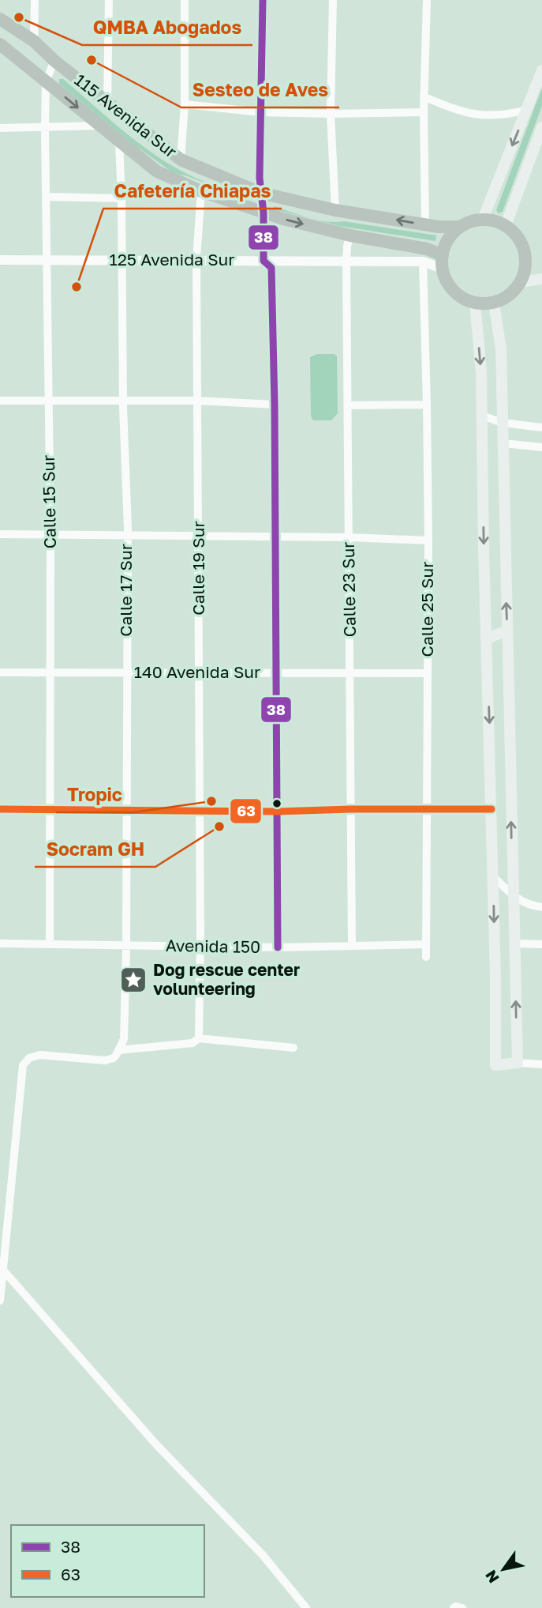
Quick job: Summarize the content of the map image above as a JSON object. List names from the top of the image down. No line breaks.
{"streets":{"main road":["115 Avenida Sur"],"street":["125 Avenida Sur","Calle 15 Sur","Calle 19 Sur","Calle 23 Sur","Calle 17 Sur","Calle 25 Sur","140 Avenida Sur","Avenida 150"]},"crossings":[["115 Avenida Sur","125 Avenida Sur"],["115 Avenida Sur","Calle 15 Sur"],["115 Avenida Sur","Calle 19 Sur"],["115 Avenida Sur","Calle 23 Sur"],["115 Avenida Sur","Calle 17 Sur"],["125 Avenida Sur","Calle 15 Sur"],["125 Avenida Sur","Calle 19 Sur"],["125 Avenida Sur","Calle 23 Sur"],["125 Avenida Sur","Calle 17 Sur"],["125 Avenida Sur","Calle 25 Sur"],["Calle 15 Sur","140 Avenida Sur"],["Calle 15 Sur","Avenida 150"],["Calle 19 Sur","140 Avenida Sur"],["Calle 19 Sur","Avenida 150"],["Calle 23 Sur","140 Avenida Sur"],["Calle 23 Sur","Avenida 150"],["Calle 17 Sur","140 Avenida Sur"],["Calle 17 Sur","Avenida 150"],["Calle 25 Sur","140 Avenida Sur"],["Calle 25 Sur","Avenida 150"]],"places":{"other":["QMBA Abogados","Sesteo de Aves","Cafetería Chiapas","Tropic","Socram GH"],"place":["Dog rescue center volunteering"]},"lines":["transit line 38","transit line 63"],"legend":["38","63"],"north":"bottom left"}
